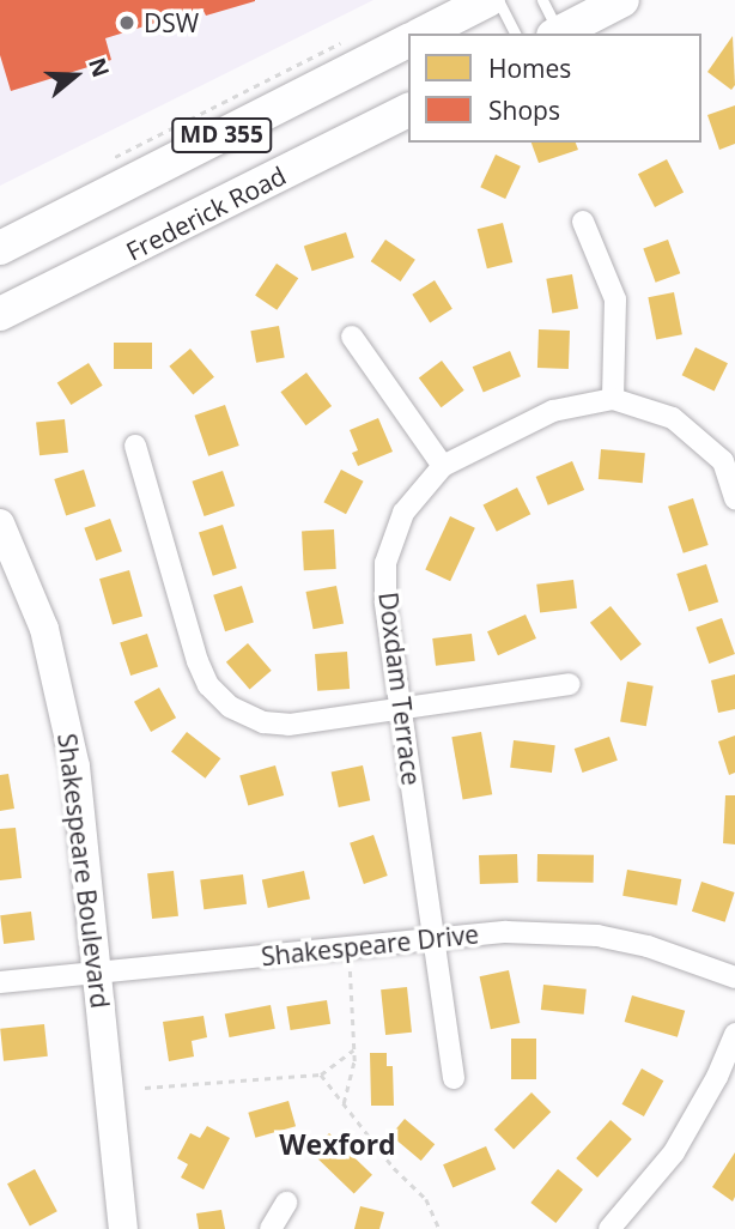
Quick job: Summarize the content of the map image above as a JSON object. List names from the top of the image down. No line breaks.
{"streets":{"main road":["MD 355","Frederick Road"],"street":["Doxdam Terrace","Shakespeare Boulevard","Shakespeare Drive"]},"crossings":[["Doxdam Terrace","Shakespeare Drive"],["Shakespeare Boulevard","Shakespeare Drive"]],"districts":["Wexford"],"places":["DSW"],"legend":["Homes","Shops"],"north":"right"}
